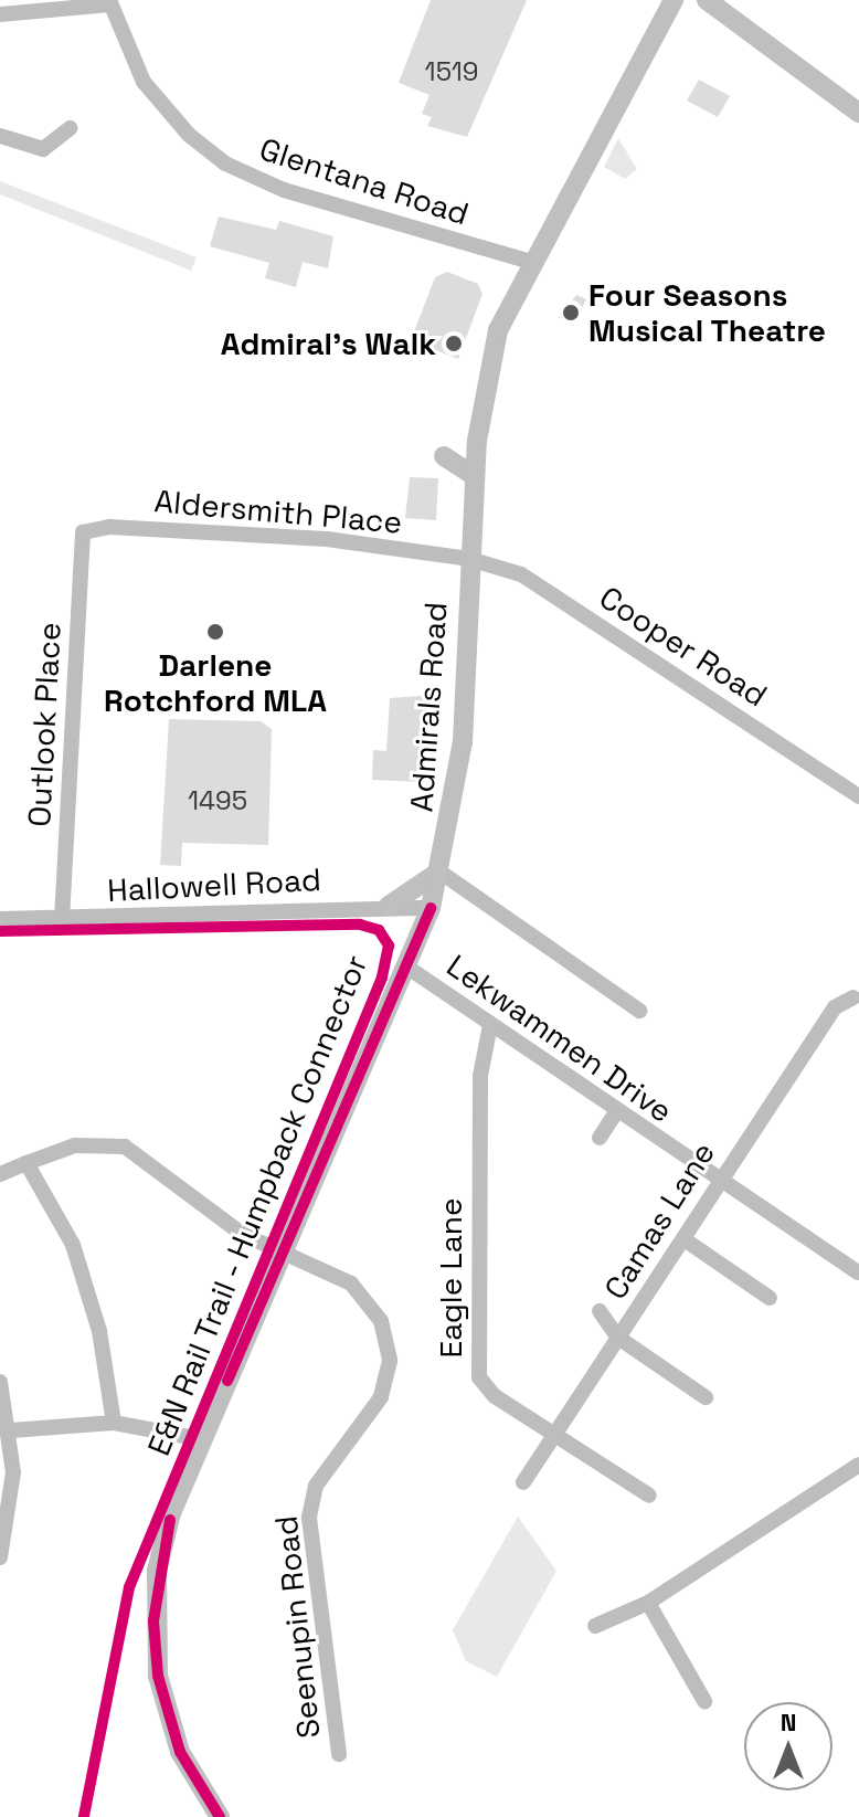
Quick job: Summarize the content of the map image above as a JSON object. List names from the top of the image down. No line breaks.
{"streets":{"main road":["Admirals Road"],"street":["Glentana Road","Aldersmith Place","Cooper Road","Outlook Place","Hallowell Road","Lekwammen Drive","Camas Lane","Eagle Lane","Seenupin Road"],"cycle path":["E&N Rail Trail - Humpback Connector"]},"crossings":[["Glentana Road","Admirals Road"],["Aldersmith Place","Cooper Road"],["Aldersmith Place","Admirals Road"],["Aldersmith Place","Outlook Place"],["Cooper Road","Admirals Road"],["Admirals Road","Hallowell Road"],["Admirals Road","Lekwammen Drive"],["Admirals Road","Seenupin Road"],["Outlook Place","Hallowell Road"],["Lekwammen Drive","Camas Lane"],["Lekwammen Drive","Eagle Lane"],["Camas Lane","Eagle Lane"]],"places":["Four Seasons Musical Theatre","Admiral's Walk","Darlene Rotchford MLA"],"house_numbers":["1519","1495"],"north":"top"}
